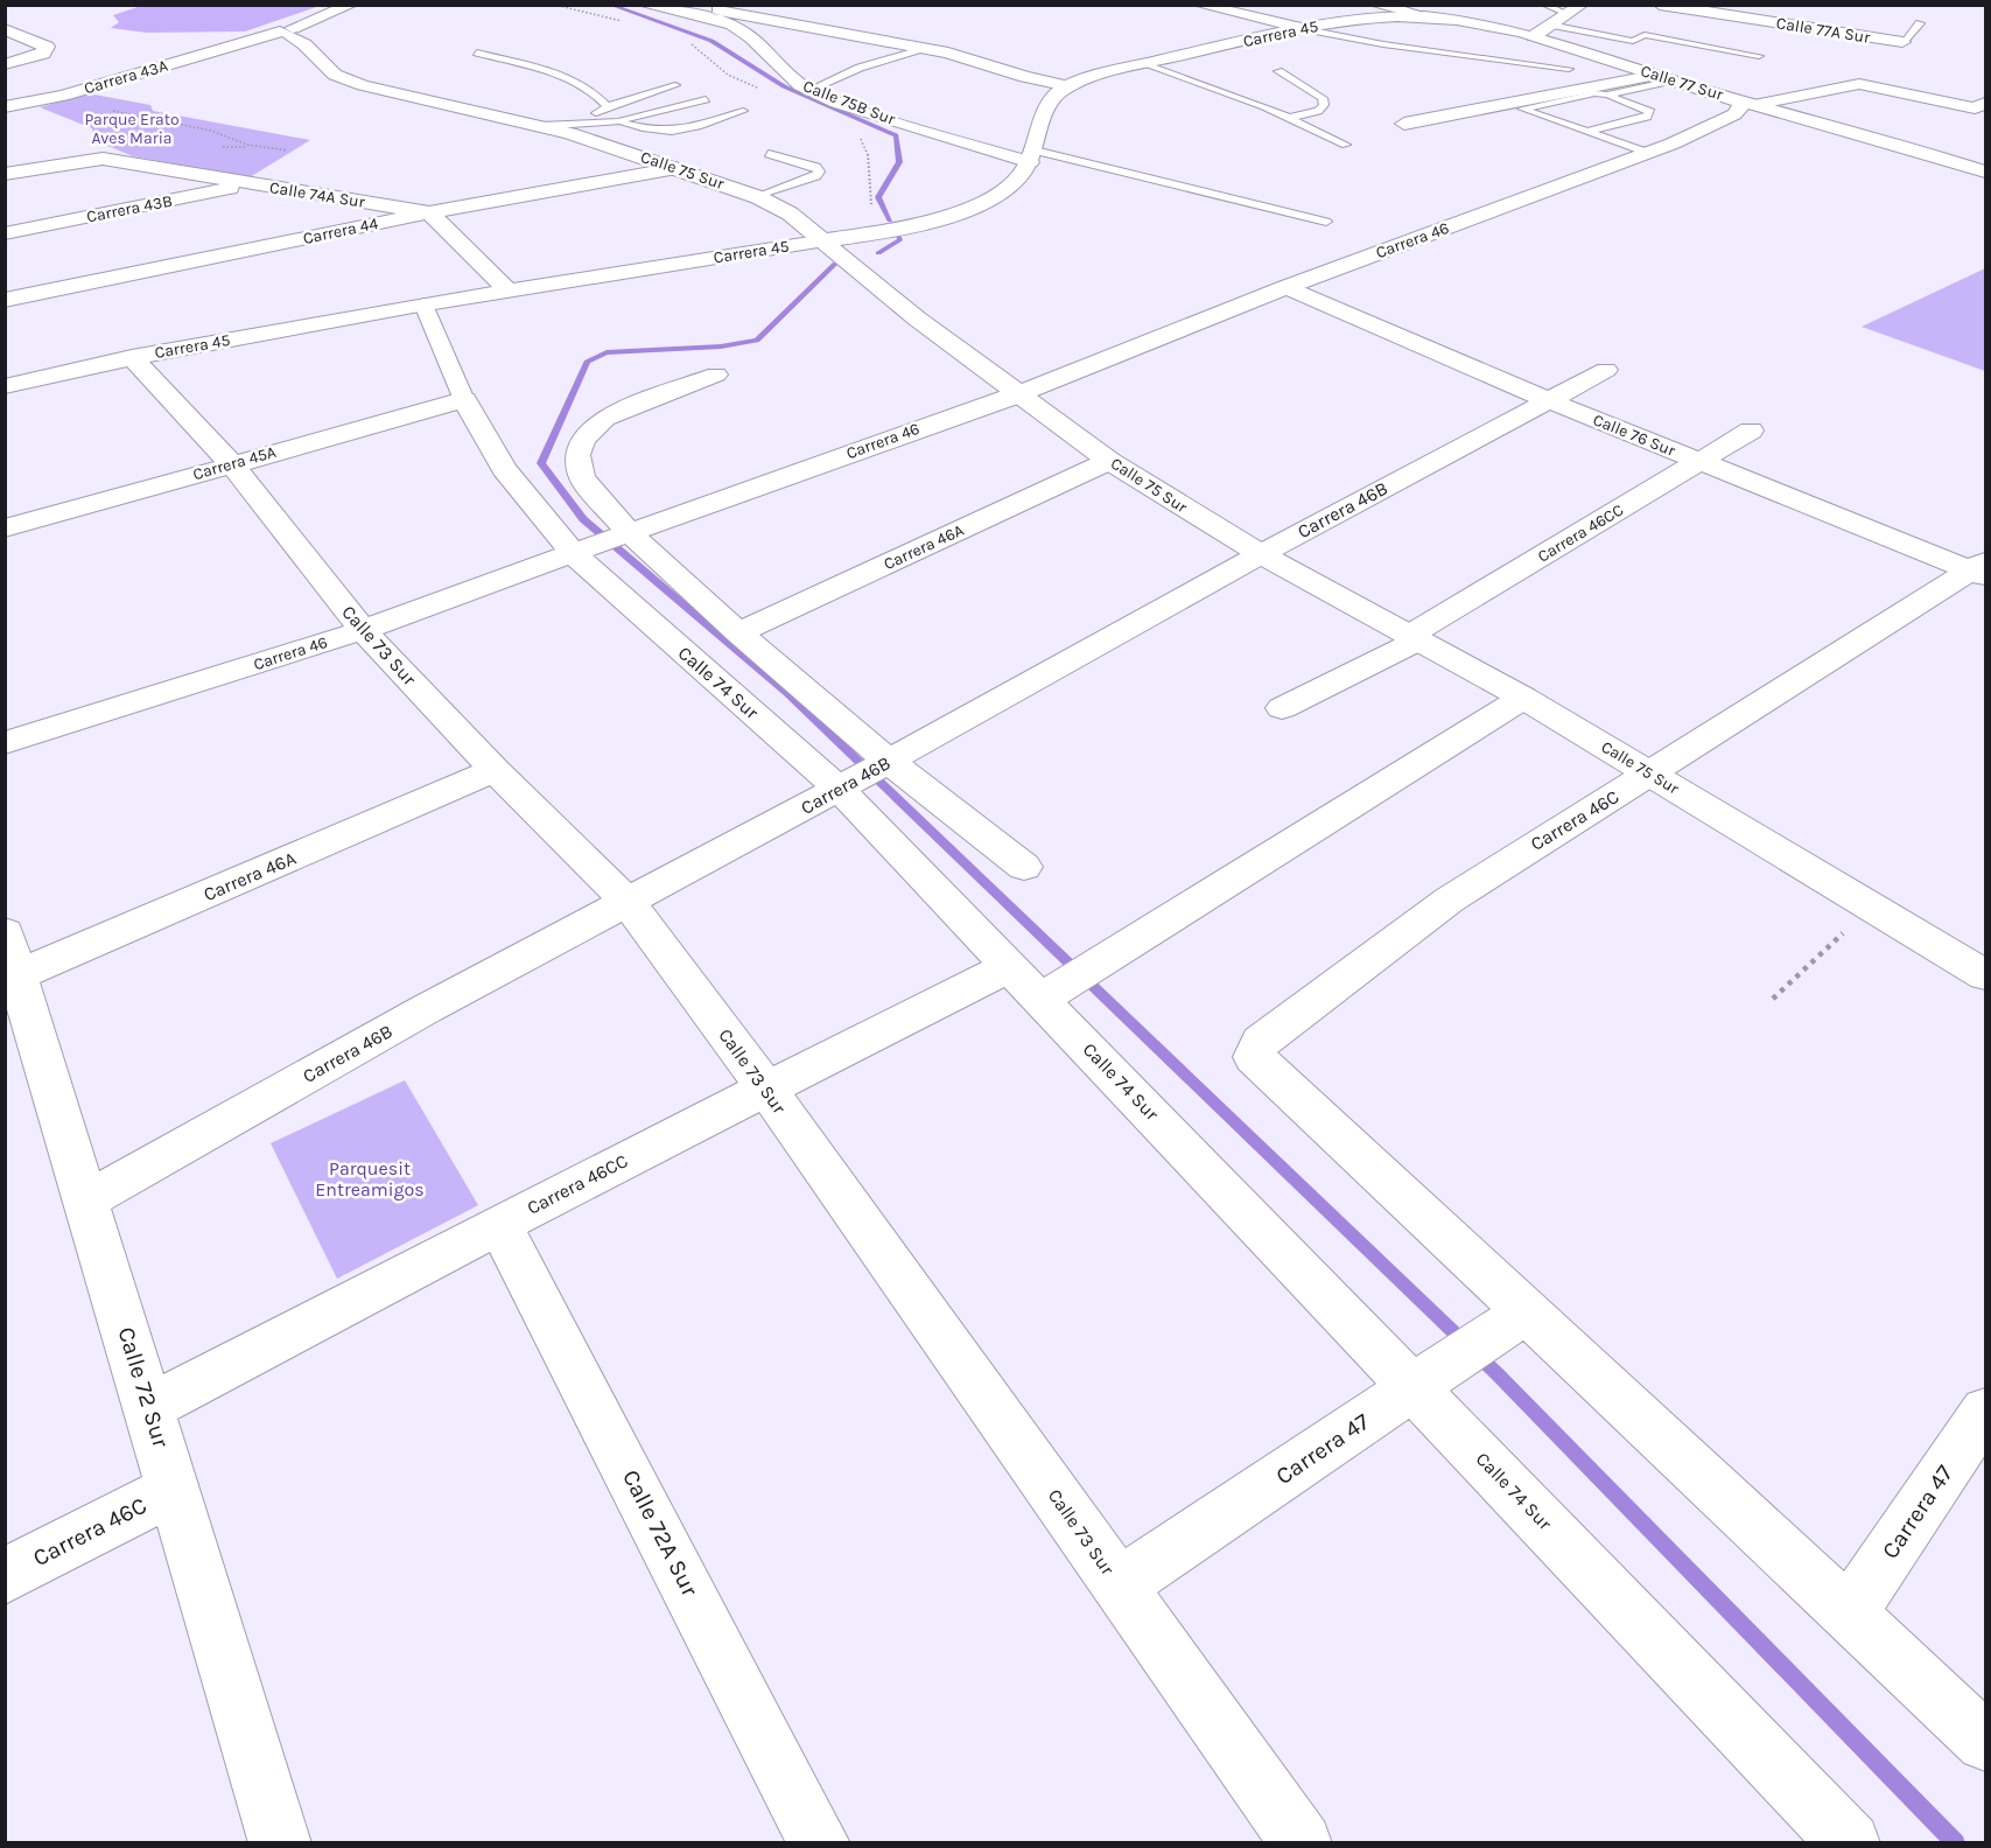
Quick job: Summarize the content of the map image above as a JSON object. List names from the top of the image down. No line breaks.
{"streets":{"street":["Calle 77A Sur","Carrera 45","Carrera 43A","Calle 77 Sur","Calle 75B Sur","Calle 75 Sur","Calle 74A Sur","Carrera 43B","Carrera 44","Carrera 46","Calle 76 Sur","Carrera 45A","Carrera 46B","Carrera 46CC","Carrera 46A","Calle 73 Sur","Calle 74 Sur","Carrera 46C","Calle 72 Sur","Carrera 47","Calle 72A Sur"]},"crossings":[["Carrera 45","Calle 77 Sur"],["Carrera 45","Calle 75B Sur"],["Carrera 45","Calle 75 Sur"],["Carrera 45","Calle 73 Sur"],["Carrera 45","Calle 74 Sur"],["Carrera 43A","Calle 75 Sur"],["Calle 77 Sur","Carrera 46"],["Calle 75 Sur","Carrera 44"],["Calle 75 Sur","Carrera 46"],["Calle 75 Sur","Carrera 46B"],["Calle 75 Sur","Carrera 46CC"],["Calle 75 Sur","Carrera 46A"],["Calle 75 Sur","Carrera 46C"],["Calle 74A Sur","Carrera 43B"],["Calle 74A Sur","Carrera 44"],["Carrera 46","Calle 76 Sur"],["Carrera 46","Calle 73 Sur"],["Carrera 46","Calle 74 Sur"],["Calle 76 Sur","Carrera 46B"],["Calle 76 Sur","Carrera 46CC"],["Calle 76 Sur","Carrera 46C"],["Carrera 45A","Calle 73 Sur"],["Carrera 45A","Calle 74 Sur"],["Carrera 46B","Calle 73 Sur"],["Carrera 46B","Calle 74 Sur"],["Carrera 46B","Calle 72 Sur"],["Carrera 46CC","Calle 73 Sur"],["Carrera 46CC","Calle 74 Sur"],["Carrera 46CC","Calle 72 Sur"],["Carrera 46CC","Calle 72A Sur"],["Carrera 46A","Calle 73 Sur"],["Carrera 46A","Calle 72 Sur"],["Calle 73 Sur","Carrera 47"],["Calle 74 Sur","Carrera 47"],["Carrera 46C","Calle 72 Sur"],["Carrera 46C","Carrera 47"]],"parks":["Parque Erato Aves Maria","Parquesit Entreamigos"]}
